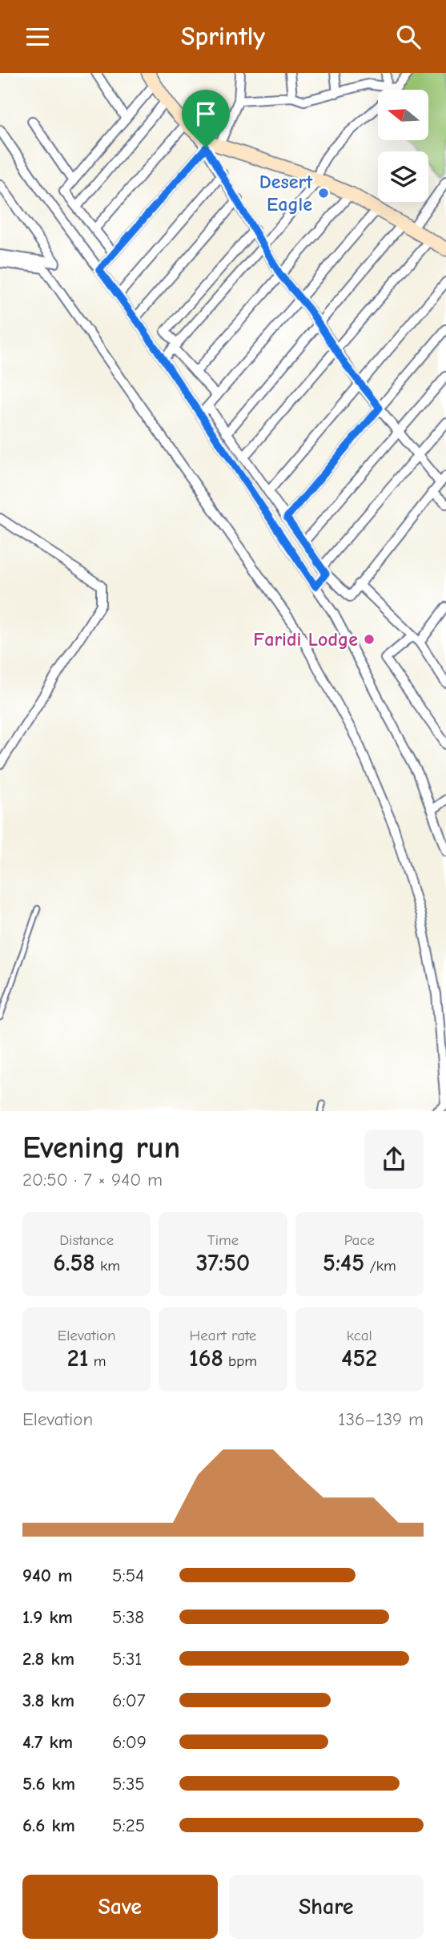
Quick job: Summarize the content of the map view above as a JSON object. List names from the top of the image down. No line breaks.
{"places":["Desert Eagle","Faridi Lodge"],"north":"left","page":{"header":"Sprintly","heading":["Evening run","20:50 · 7 × 940 m"],"stats":[["Distance","6.58 km"],["Time","37:50"],["Pace","5:45 /km"],["Elevation","21 m"],["Heart rate","168 bpm"],["kcal","452"]],"chart":["Elevation","136–139 m"],"list":[{"name":"940 m","note":"5:54"},{"name":"1.9 km","note":"5:38"},{"name":"2.8 km","note":"5:31"},{"name":"3.8 km","note":"6:07"},{"name":"4.7 km","note":"6:09"},{"name":"5.6 km","note":"5:35"},{"name":"6.6 km","note":"5:25"}],"buttons":["Save","Share"]}}
